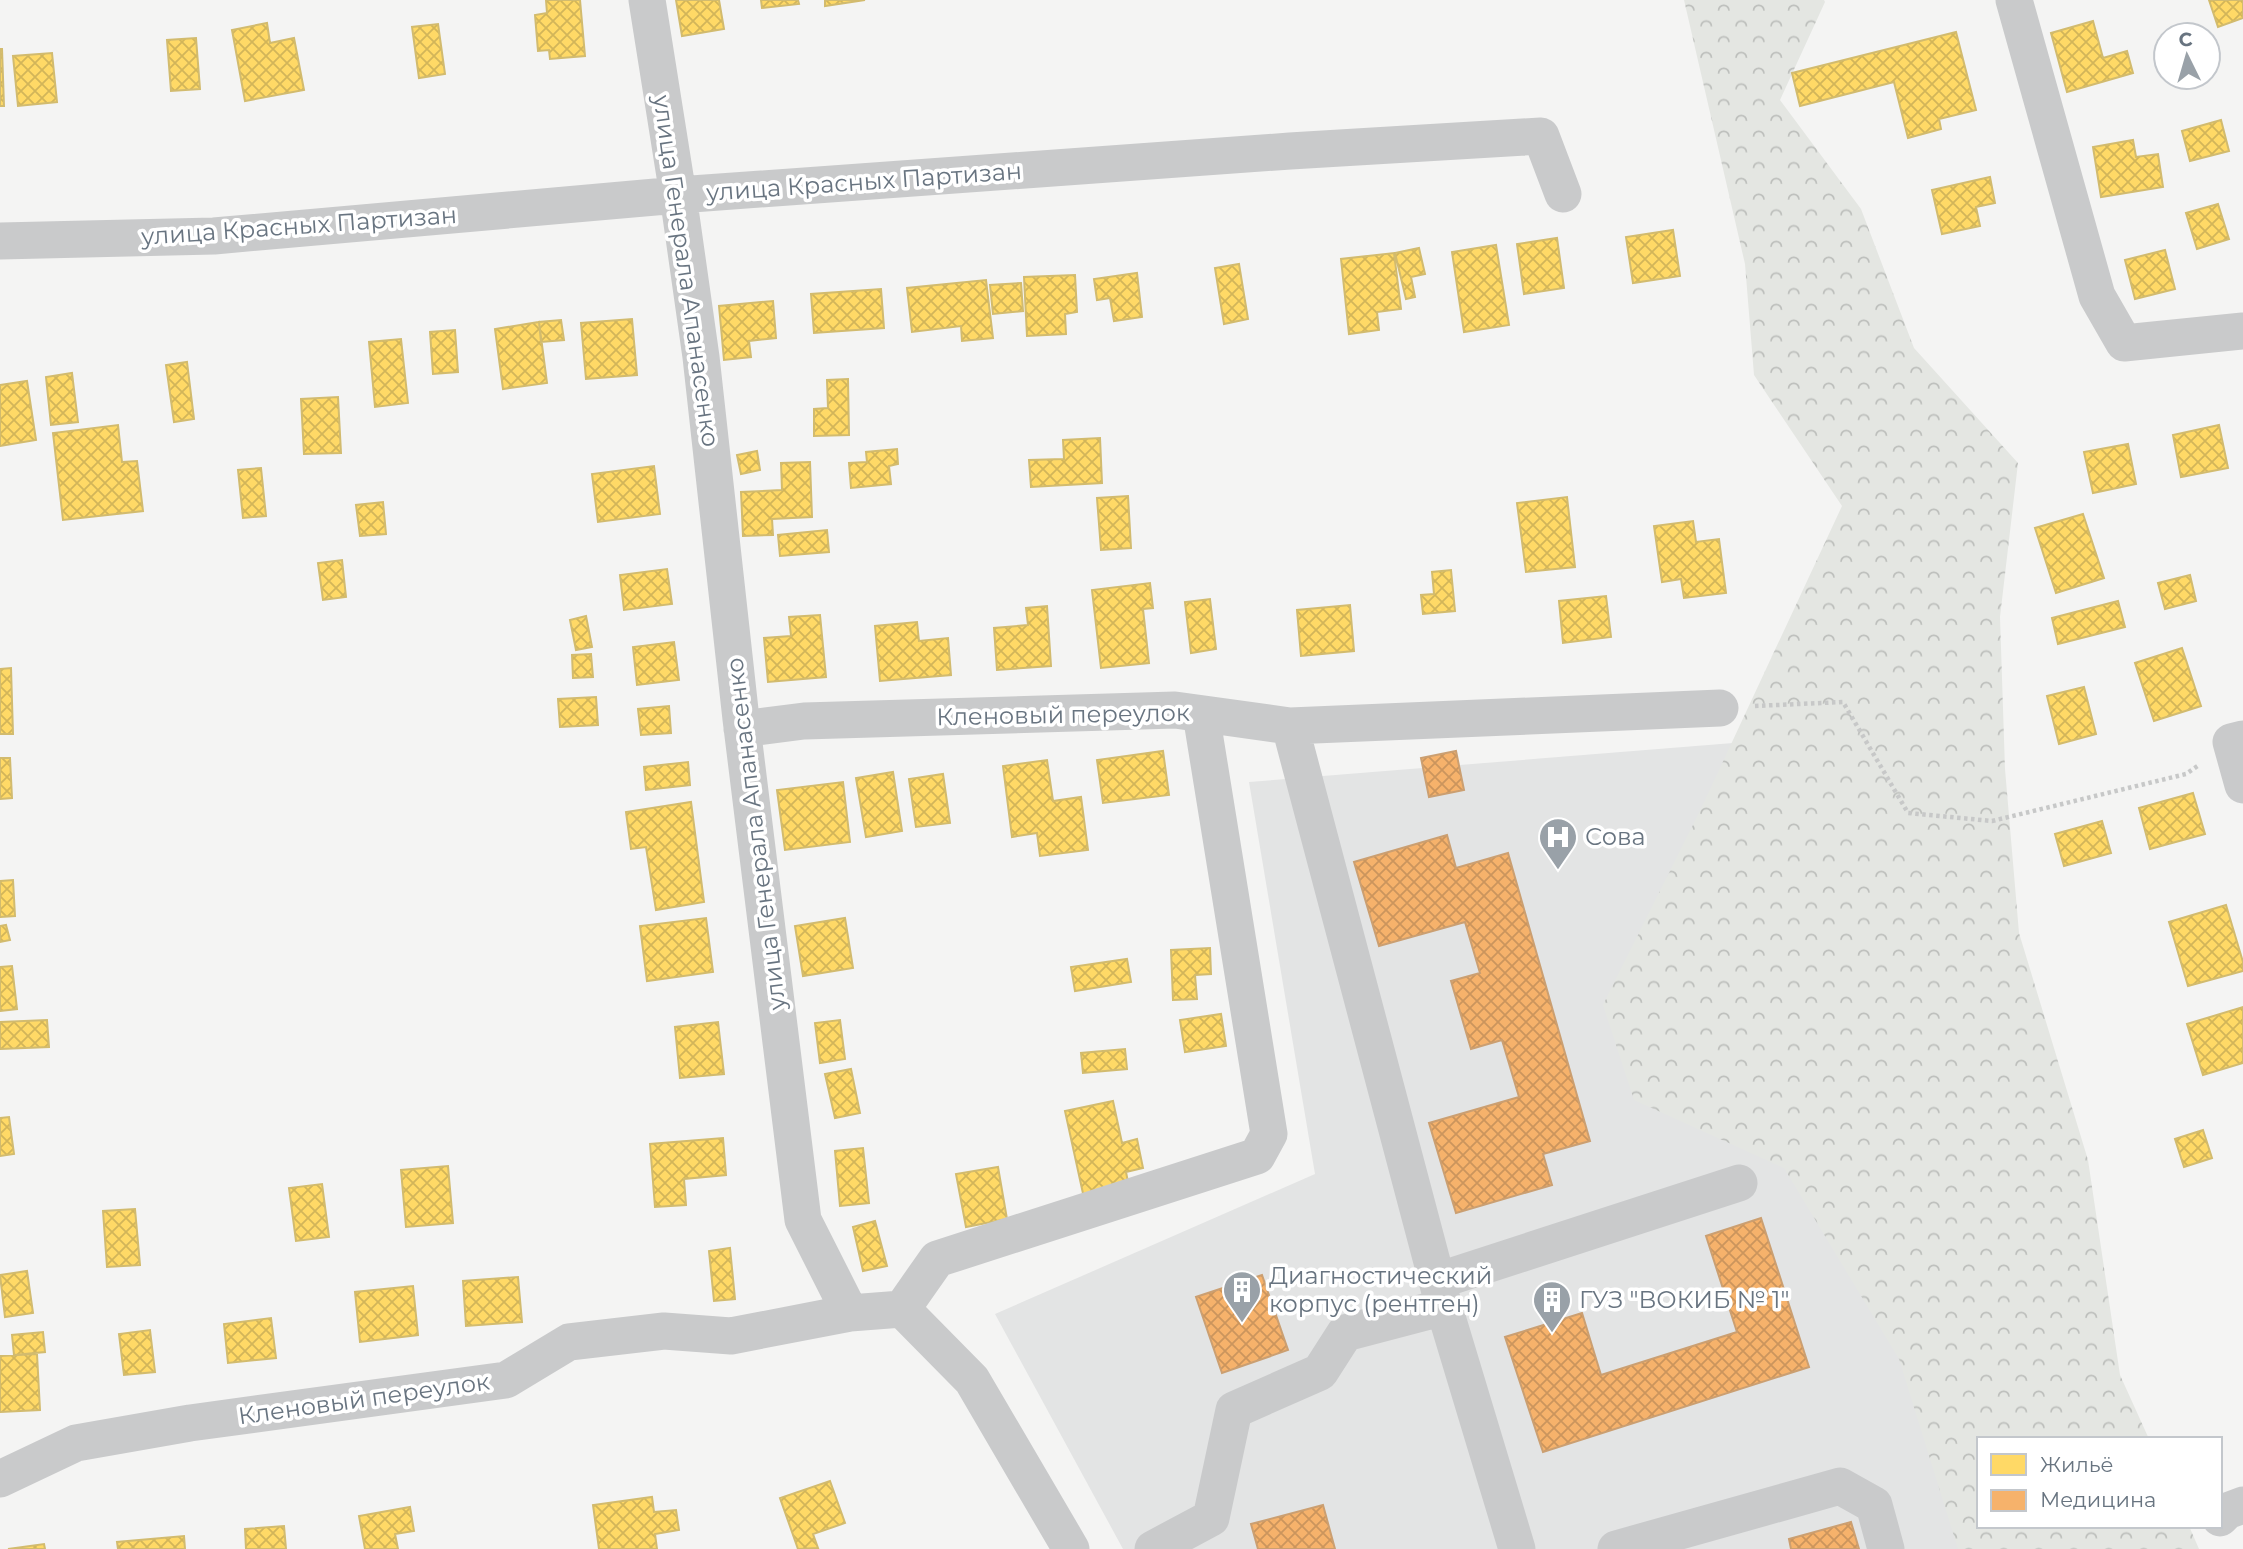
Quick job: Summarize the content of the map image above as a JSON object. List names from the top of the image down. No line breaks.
{"streets":{"street":["улица Красных Партизан","улица Генерала Апанасенко","Кленовый переулок"]},"crossings":[["улица Красных Партизан","улица Генерала Апанасенко"],["улица Генерала Апанасенко","Кленовый переулок"]],"places":{"hospital":["Сова"],"building":["Диагностический корпус (рентген)","ГУЗ \"ВОКИБ № 1\""]},"legend":["Жильё","Медицина"],"north":"top"}
